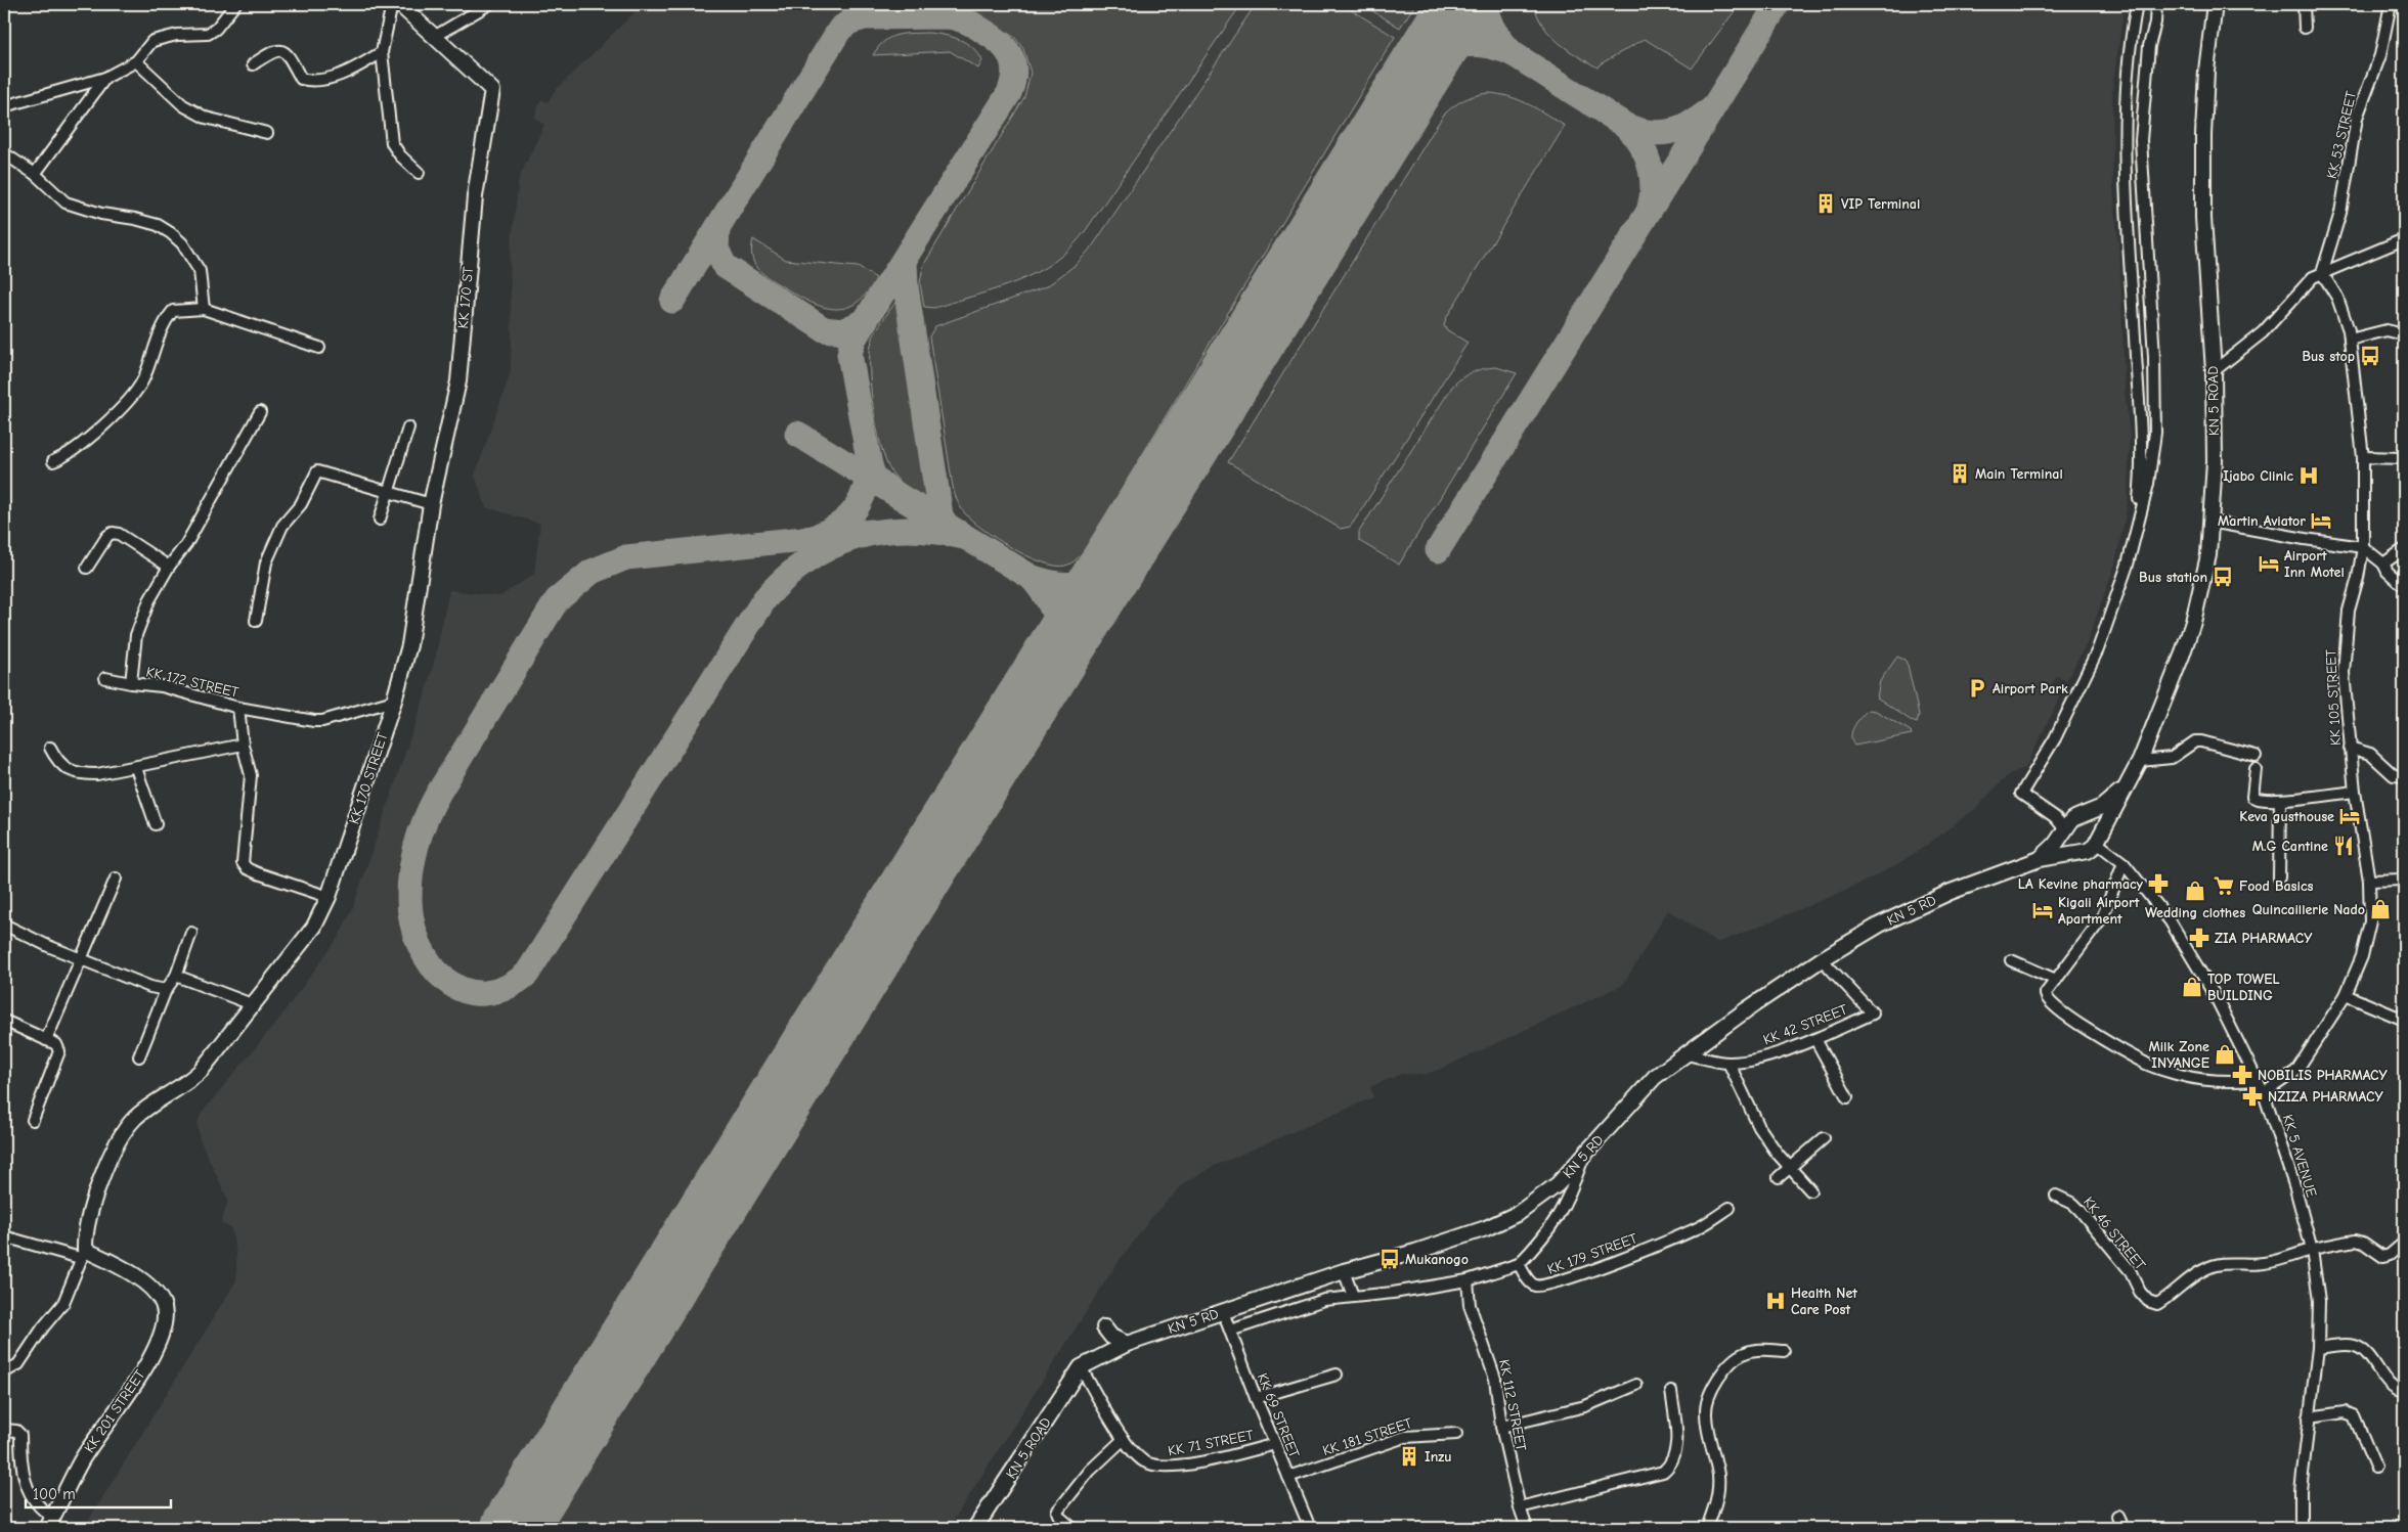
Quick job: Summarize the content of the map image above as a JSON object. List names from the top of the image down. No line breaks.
{"streets":{"main road":["KK 170 ST","KN 5 ROAD","KK 170 STREET","KN 5 RD","KK 201 STREET"],"street":["KK 53 STREET","KK 172 STREET","KK 105 STREET","KK 42 STREET","KK 5 AVENUE","KK 46 STREET","KK 179 STREET","KK 112 STREET","KK 69 STREET","KK 181 STREET","KK 71 STREET"]},"crossings":[["KK 53 STREET","KK 105 STREET"],["KK 170 ST","KK 170 STREET"],["KN 5 ROAD","KN 5 RD"],["KN 5 ROAD","KK 71 STREET"],["KK 172 STREET","KK 170 STREET"],["KK 105 STREET","KK 5 AVENUE"],["KK 170 STREET","KK 201 STREET"],["KN 5 RD","KK 42 STREET"],["KN 5 RD","KK 5 AVENUE"],["KN 5 RD","KK 69 STREET"],["KN 5 RD","KK 71 STREET"],["KK 5 AVENUE","KK 46 STREET"],["KK 69 STREET","KK 181 STREET"],["KK 69 STREET","KK 71 STREET"]],"places":{"building":["VIP Terminal","Main Terminal","Inzu"],"bus stop":["Bus stop","Bus station","Mukanogo"],"hospital":["Ijabo Clinic","Health Net Care Post"],"hotel":["Martin Aviator","Airport Inn Motel","Keva gusthouse","Kigali Airport Apartment"],"parking":["Airport Park"],"restaurant":["M.G Cantine"],"pharmacy":["LA Kevine pharmacy","ZIA PHARMACY","NOBILIS PHARMACY","NZIZA PHARMACY"],"supermarket":["Food Basics"],"shop":["Wedding clothes","Quincaillerie Nado","TOP TOWEL BUILDING","Milk Zone INYANGE"]},"scale_bar":"100 m"}
